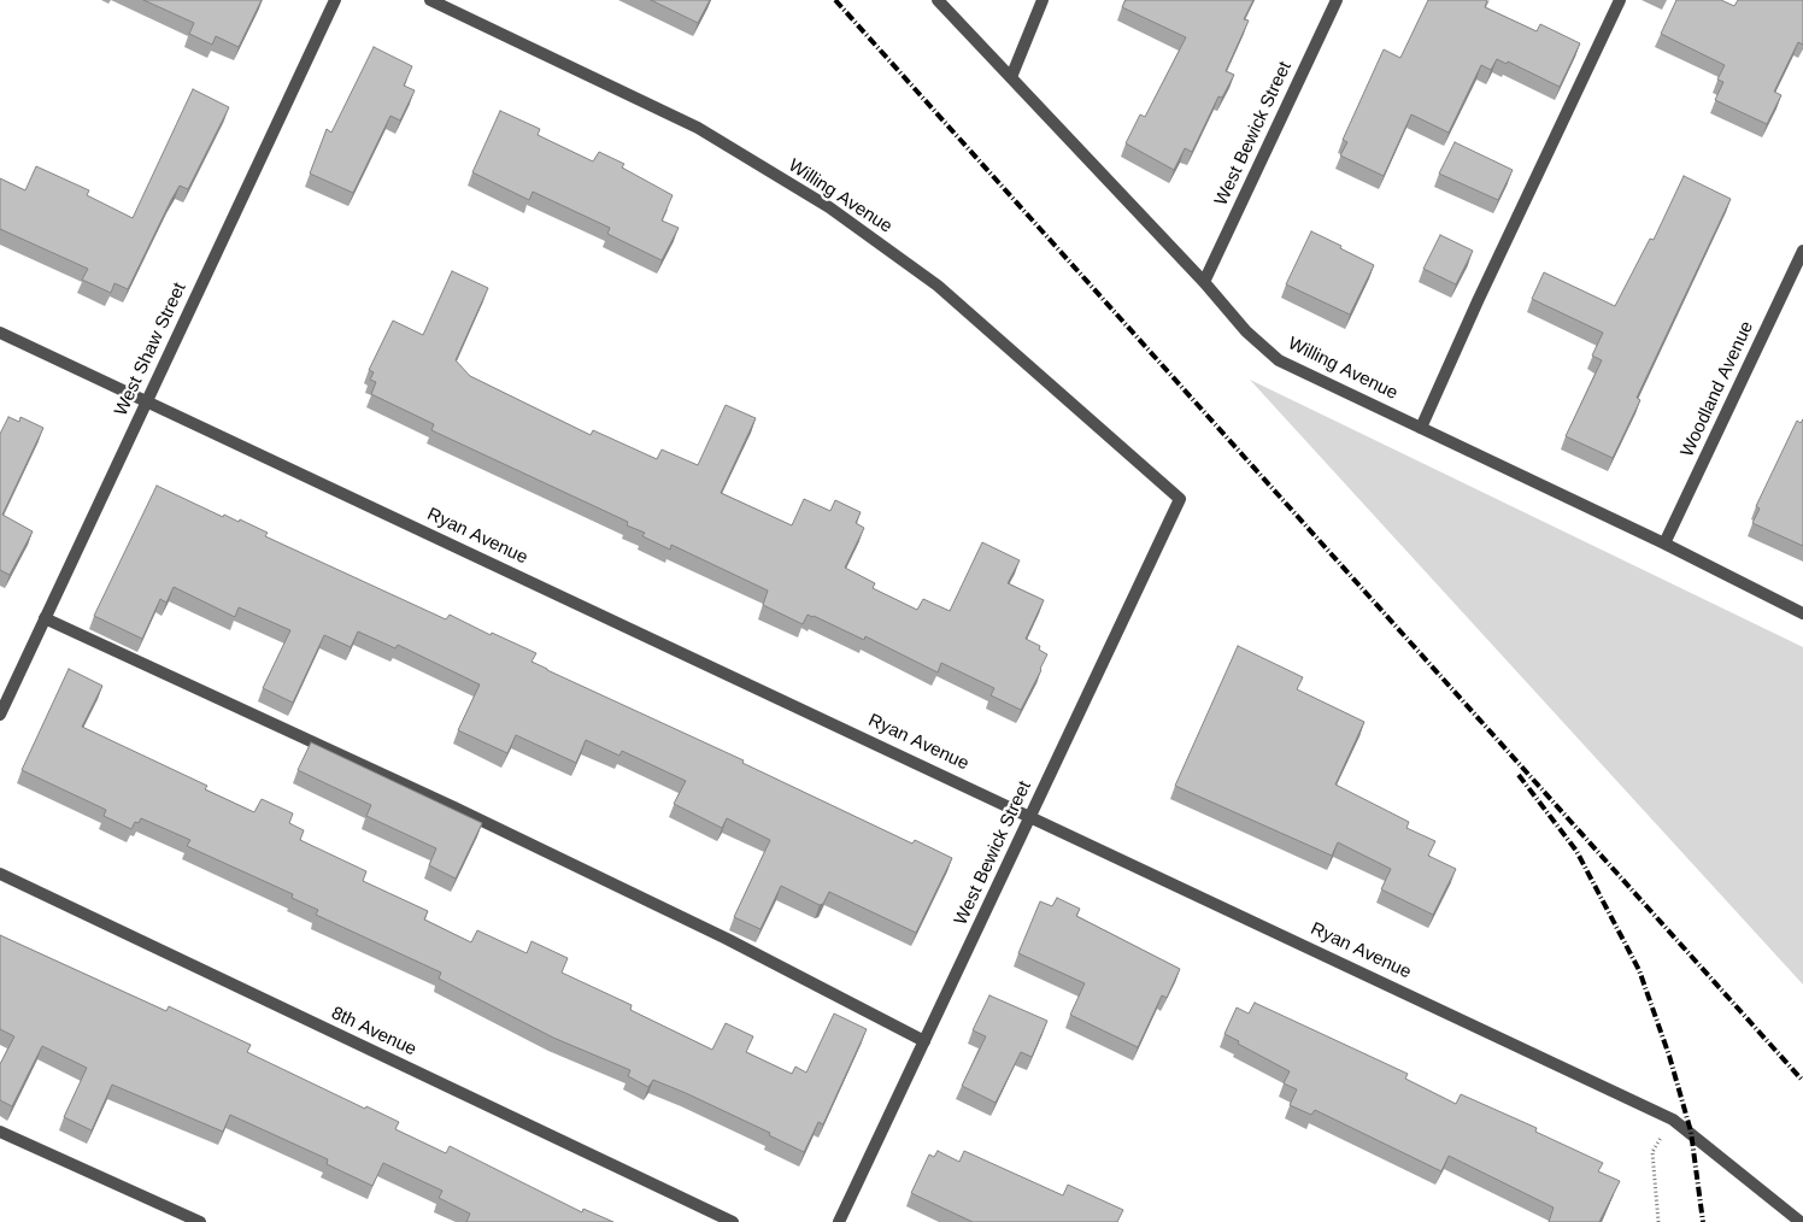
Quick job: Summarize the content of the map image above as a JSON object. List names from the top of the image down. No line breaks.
{"streets":{"street":["West Bewick Street","Willing Avenue","West Shaw Street","Woodland Avenue","Ryan Avenue","8th Avenue"]},"crossings":[["West Bewick Street","Willing Avenue"],["West Bewick Street","Ryan Avenue"],["Willing Avenue","Woodland Avenue"],["West Shaw Street","Ryan Avenue"]]}
